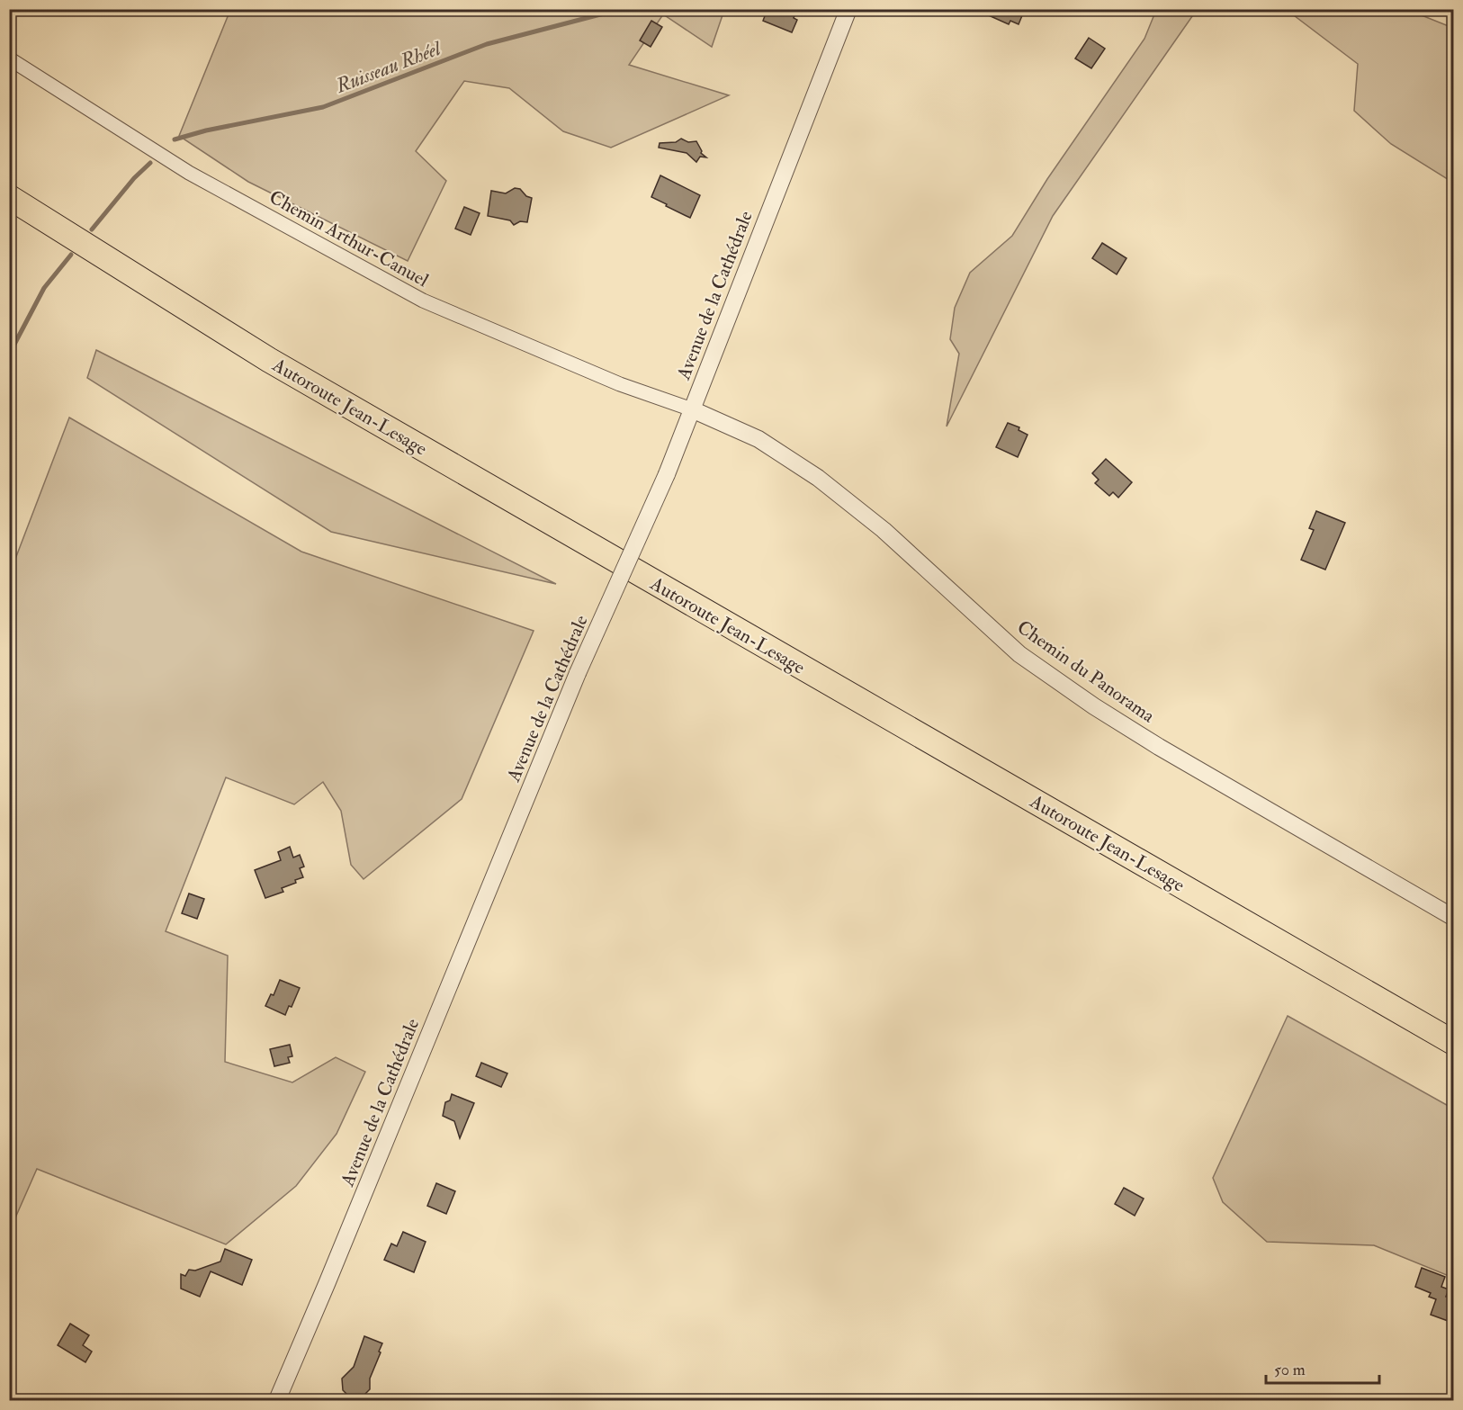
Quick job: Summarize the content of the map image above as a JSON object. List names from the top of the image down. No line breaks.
{"streets":{"highway":["Autoroute Jean-Lesage"],"street":["Chemin Arthur-Canuel","Avenue de la Cathédrale","Chemin du Panorama"]},"crossings":[["Chemin Arthur-Canuel","Avenue de la Cathédrale"],["Chemin Arthur-Canuel","Chemin du Panorama"],["Avenue de la Cathédrale","Chemin du Panorama"]],"water":["Ruisseau Rhéel"],"scale_bar":"50 m"}
